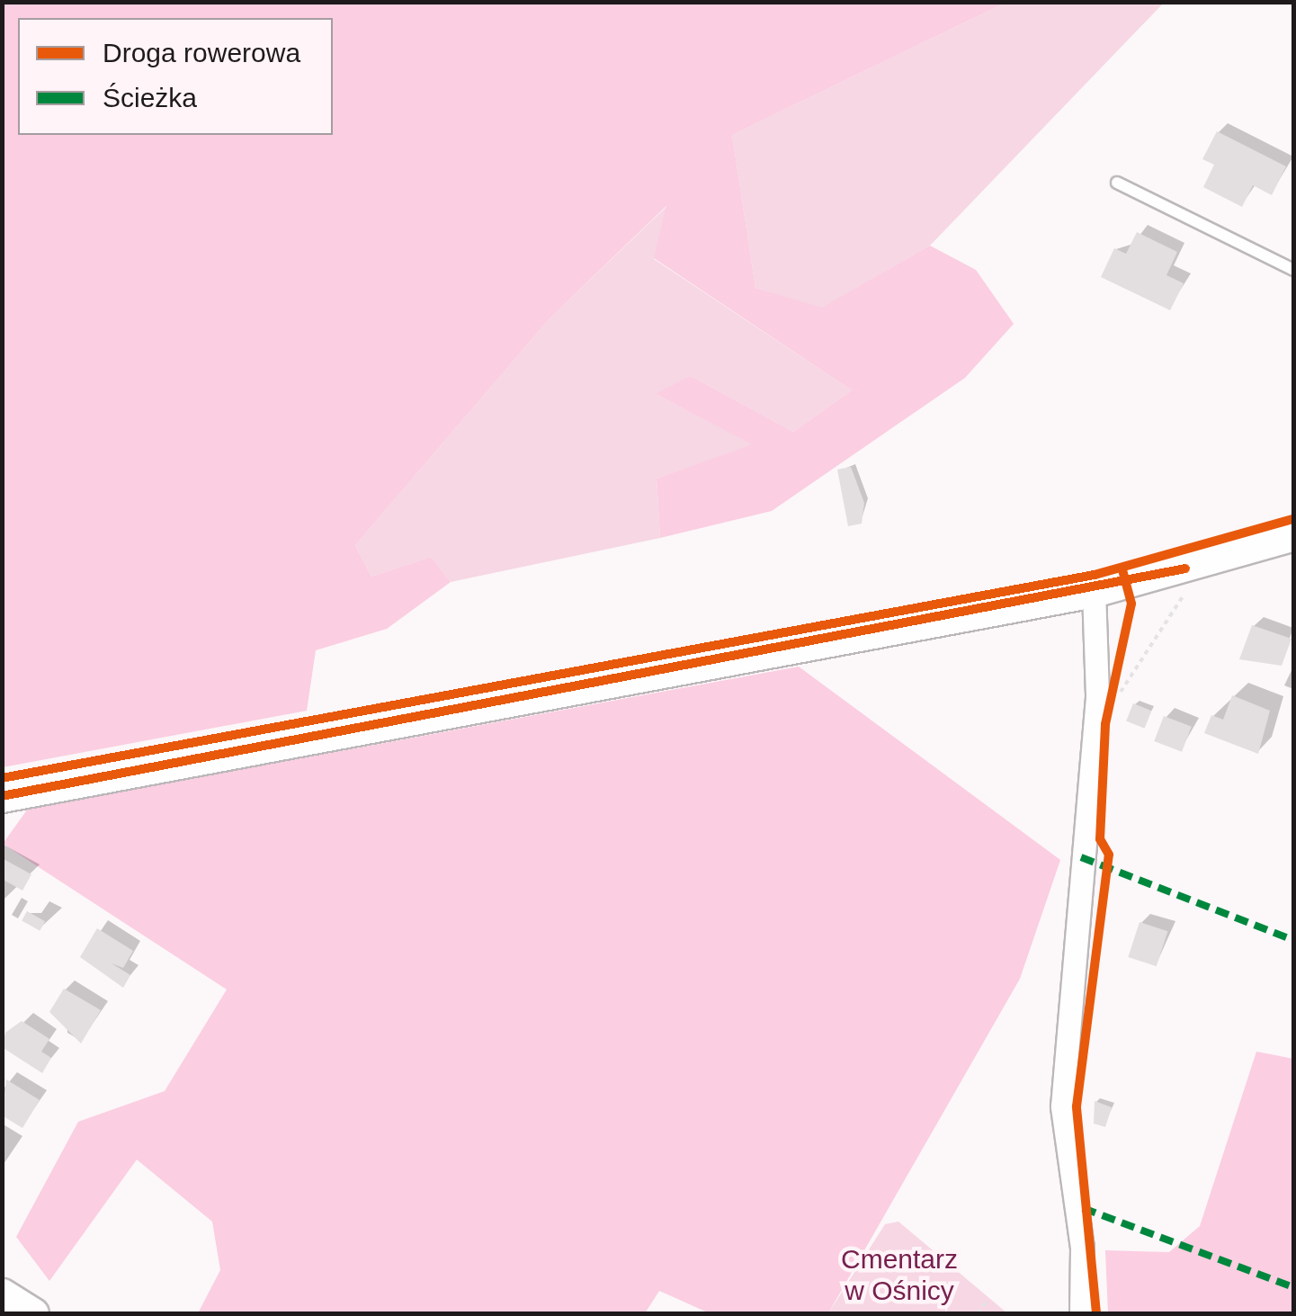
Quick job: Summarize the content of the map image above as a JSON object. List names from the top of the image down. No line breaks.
{"parks":["Cmentarz w Ośnicy"],"legend":["Droga rowerowa","Ścieżka"]}
